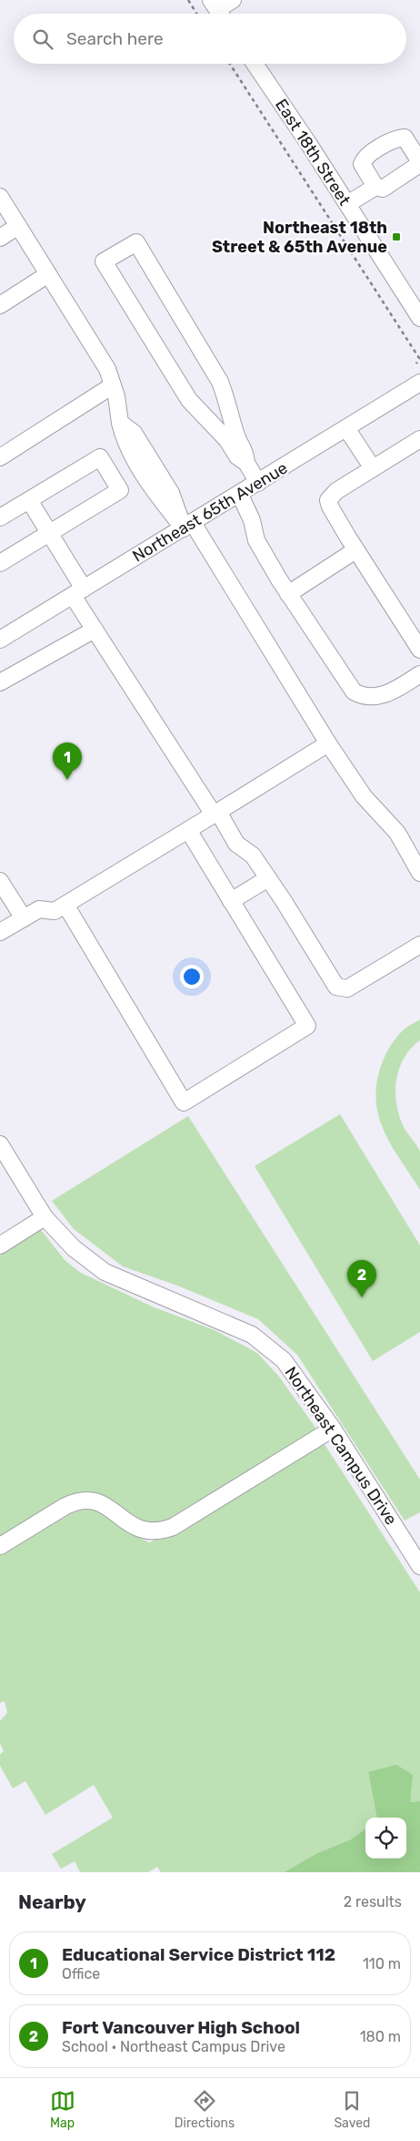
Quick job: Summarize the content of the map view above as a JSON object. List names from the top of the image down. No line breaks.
{"streets":{"street":["East 18th Street","Northeast 65th Avenue","Northeast Campus Drive"]},"places":{"transit":["Northeast 18th Street & 65th Avenue"]},"page":{"search":"Search here","pins":["1","2"],"heading":["Nearby","2 results"],"list":[{"mark":"1","name":"Educational Service District 112","note":"Office","value":"110 m"},{"mark":"2","name":"Fort Vancouver High School","note":"School · Northeast Campus Drive","value":"180 m"}],"nav":["Map","Directions","Saved"]}}
